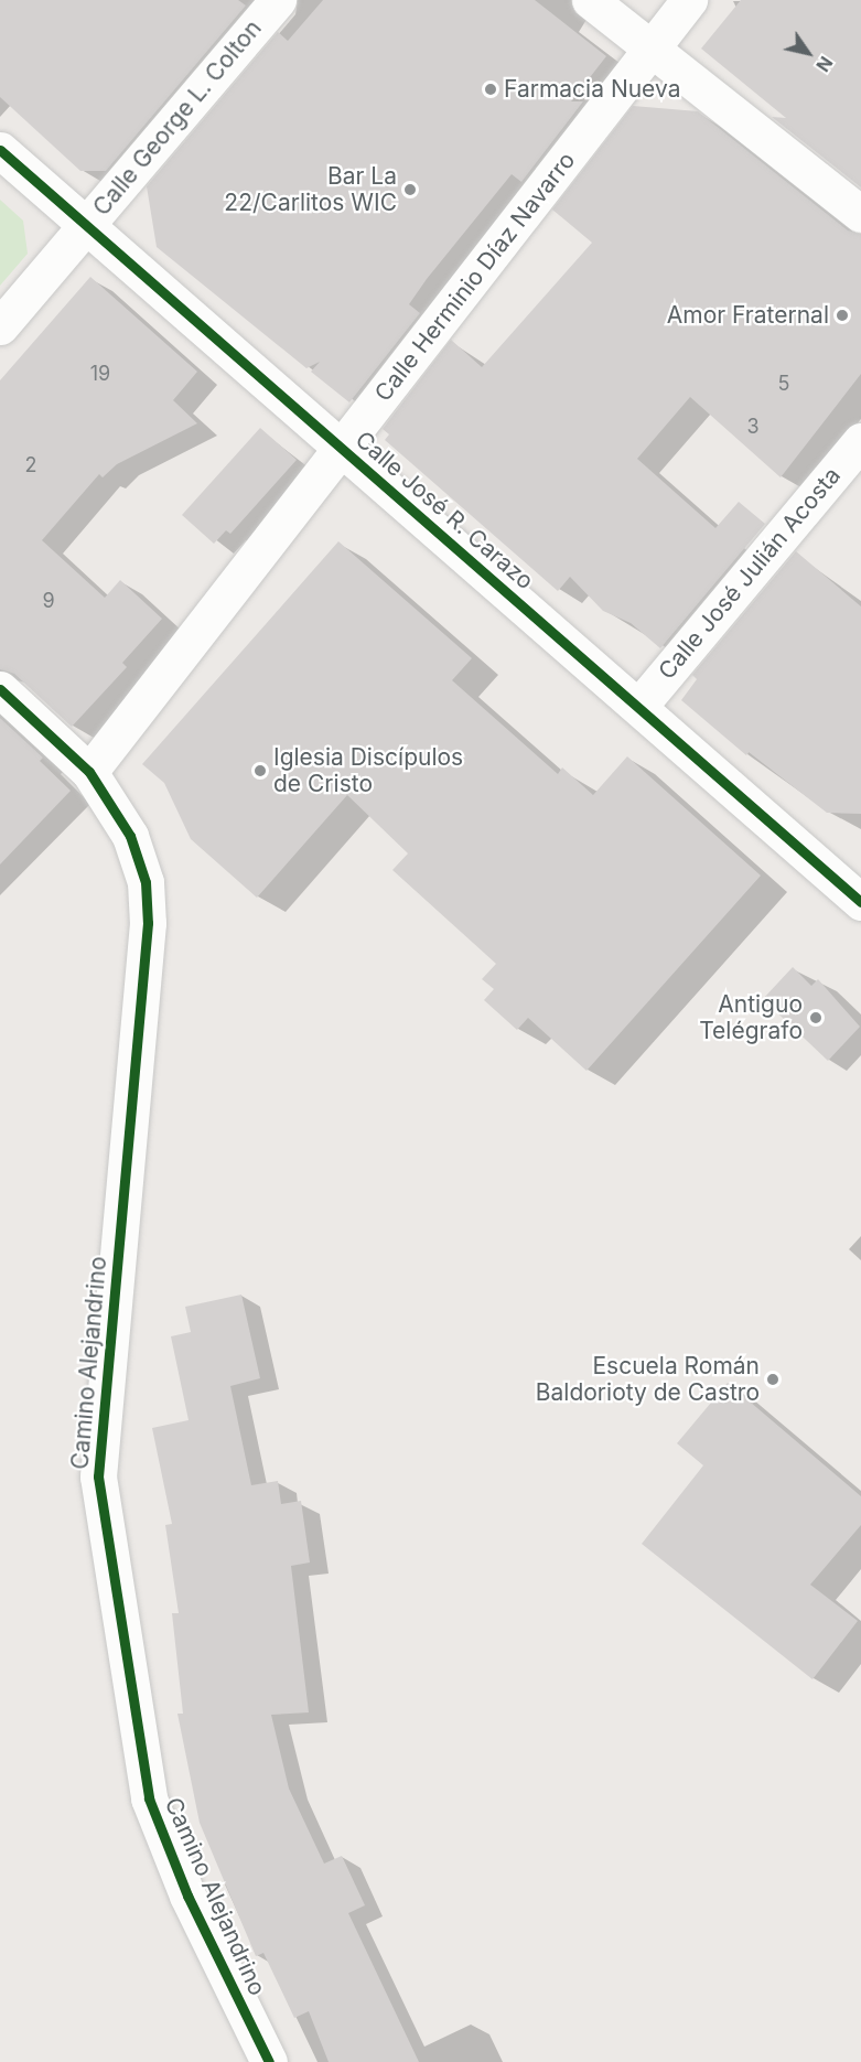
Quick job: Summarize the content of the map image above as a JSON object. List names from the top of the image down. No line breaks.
{"streets":{"street":["Calle George L. Colton","Calle Herminio Díaz Navarro","Calle José R. Carazo","Calle José Julián Acosta","Camino Alejandrino"]},"crossings":[["Calle George L. Colton","Calle José R. Carazo"],["Calle Herminio Díaz Navarro","Calle José R. Carazo"],["Calle Herminio Díaz Navarro","Camino Alejandrino"],["Calle José R. Carazo","Calle José Julián Acosta"]],"places":["Farmacia Nueva","Bar La 22/Carlitos WIC","Amor Fraternal","Iglesia Discípulos de Cristo","Antiguo Telégrafo","Escuela Román Baldorioty de Castro"],"house_numbers":["19","5","3","2","9"],"north":"bottom right"}
